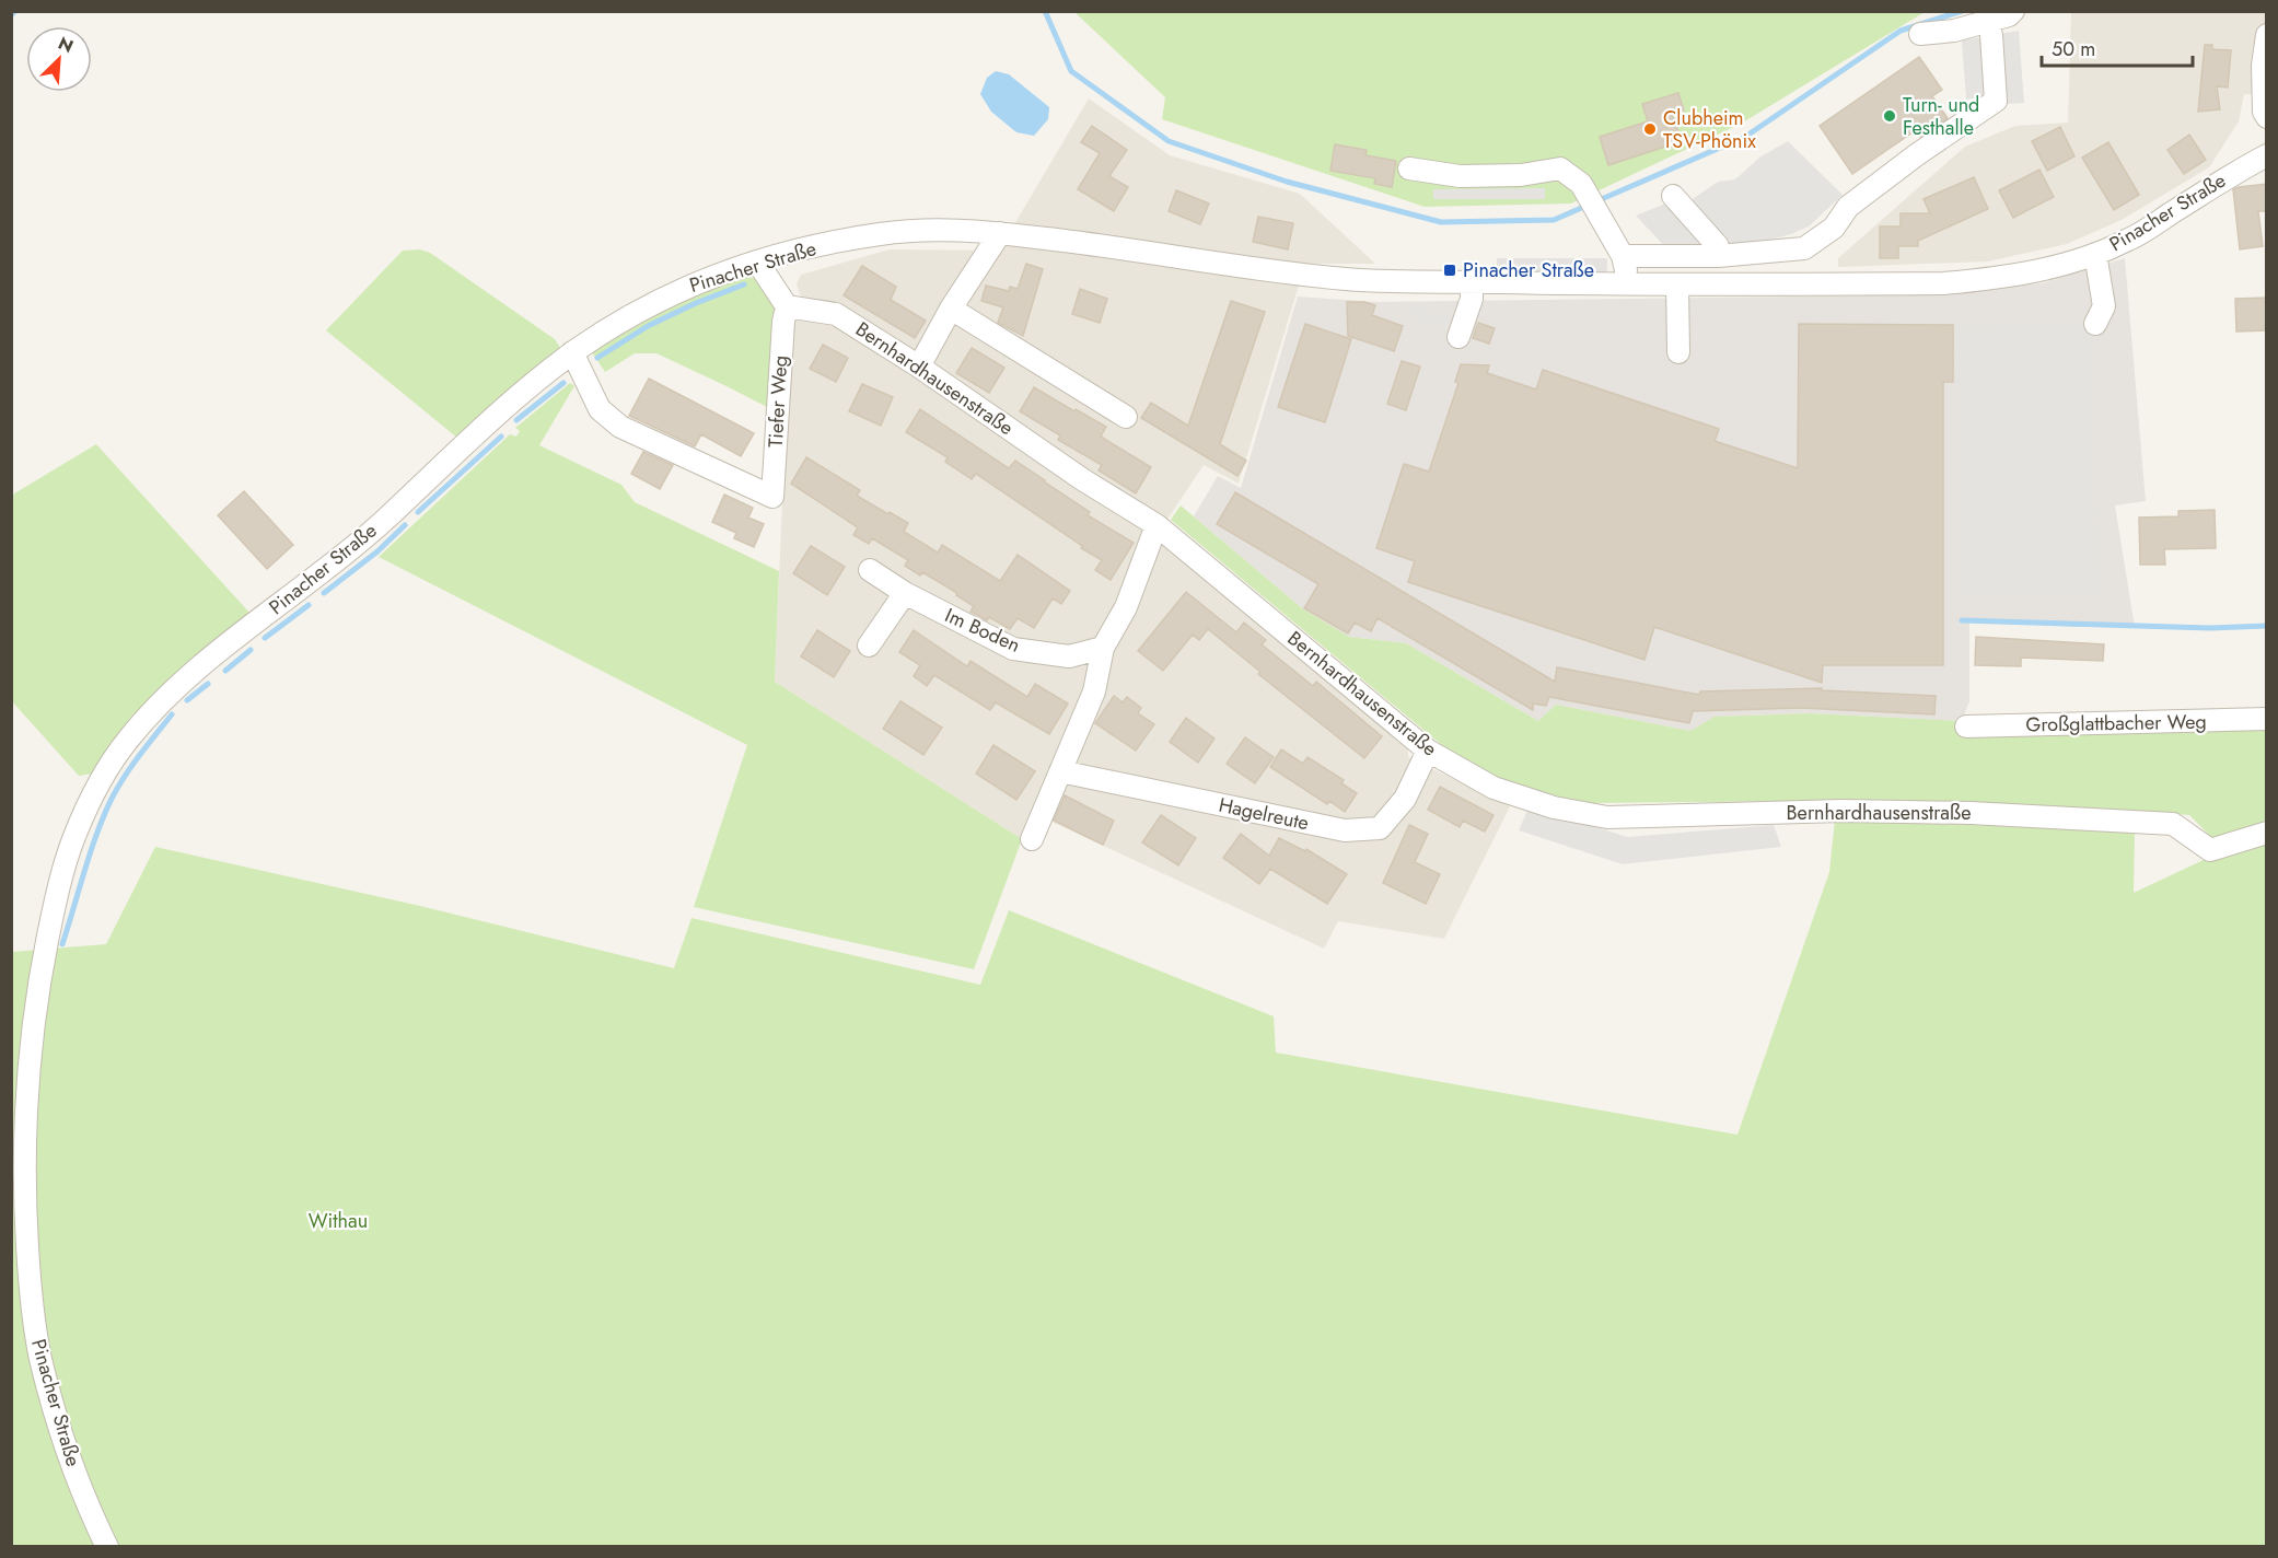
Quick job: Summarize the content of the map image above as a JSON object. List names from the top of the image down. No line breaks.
{"streets":{"street":["Pinacher Straße","Bernhardhausenstraße","Tiefer Weg","Im Boden","Großglattbacher Weg","Hagelreute"]},"crossings":[["Pinacher Straße","Tiefer Weg"],["Bernhardhausenstraße","Tiefer Weg"],["Bernhardhausenstraße","Hagelreute"]],"parks":["Withau"],"places":{"other":["Turn- und Festhalle","Clubheim TSV-Phönix"],"transit":["Pinacher Straße"]},"scale_bar":"50 m","north":"top right"}
